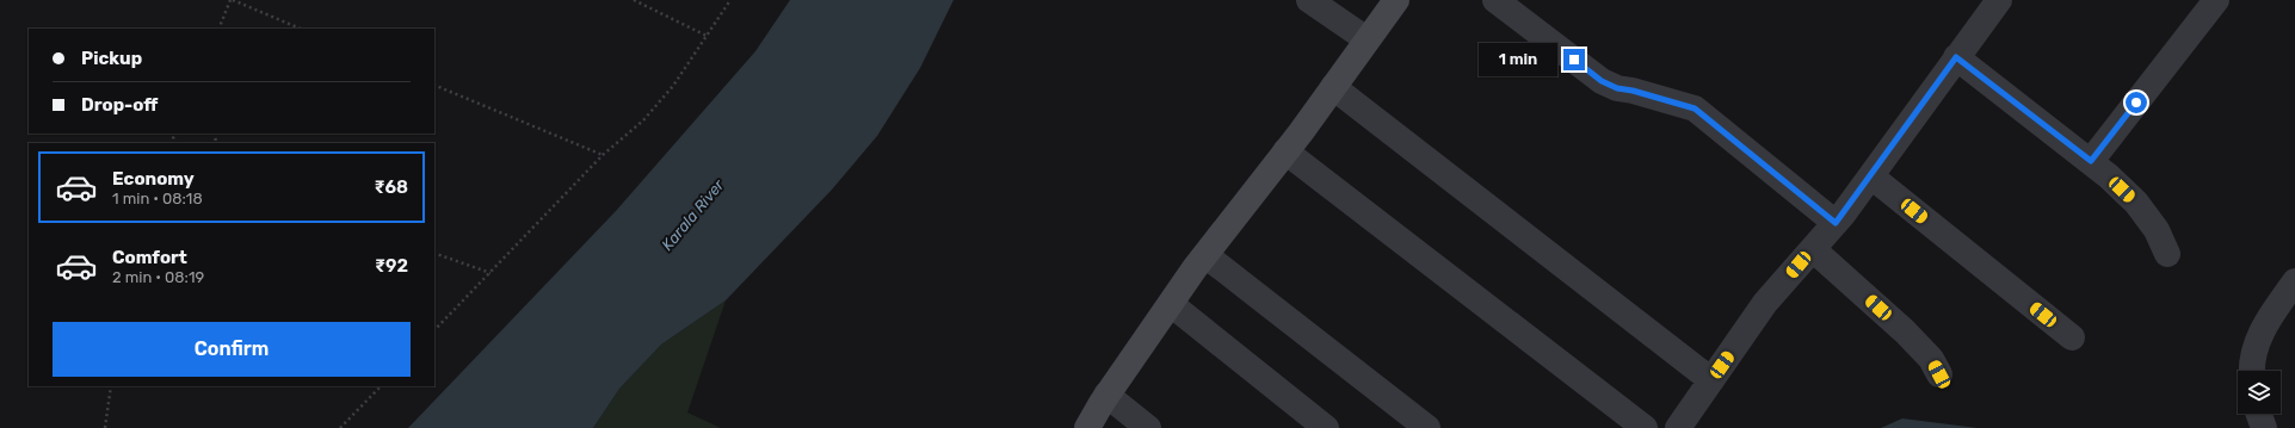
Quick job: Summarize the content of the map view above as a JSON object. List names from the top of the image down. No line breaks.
{"water":["Karala River"],"page":{"banner":["Pickup","Drop-off"],"bubble":"1 min","list":[{"name":"Economy","note":"1 min · 08:18","value":"₹68"},{"name":"Comfort","note":"2 min · 08:19","value":"₹92"}],"buttons":"Confirm"}}
